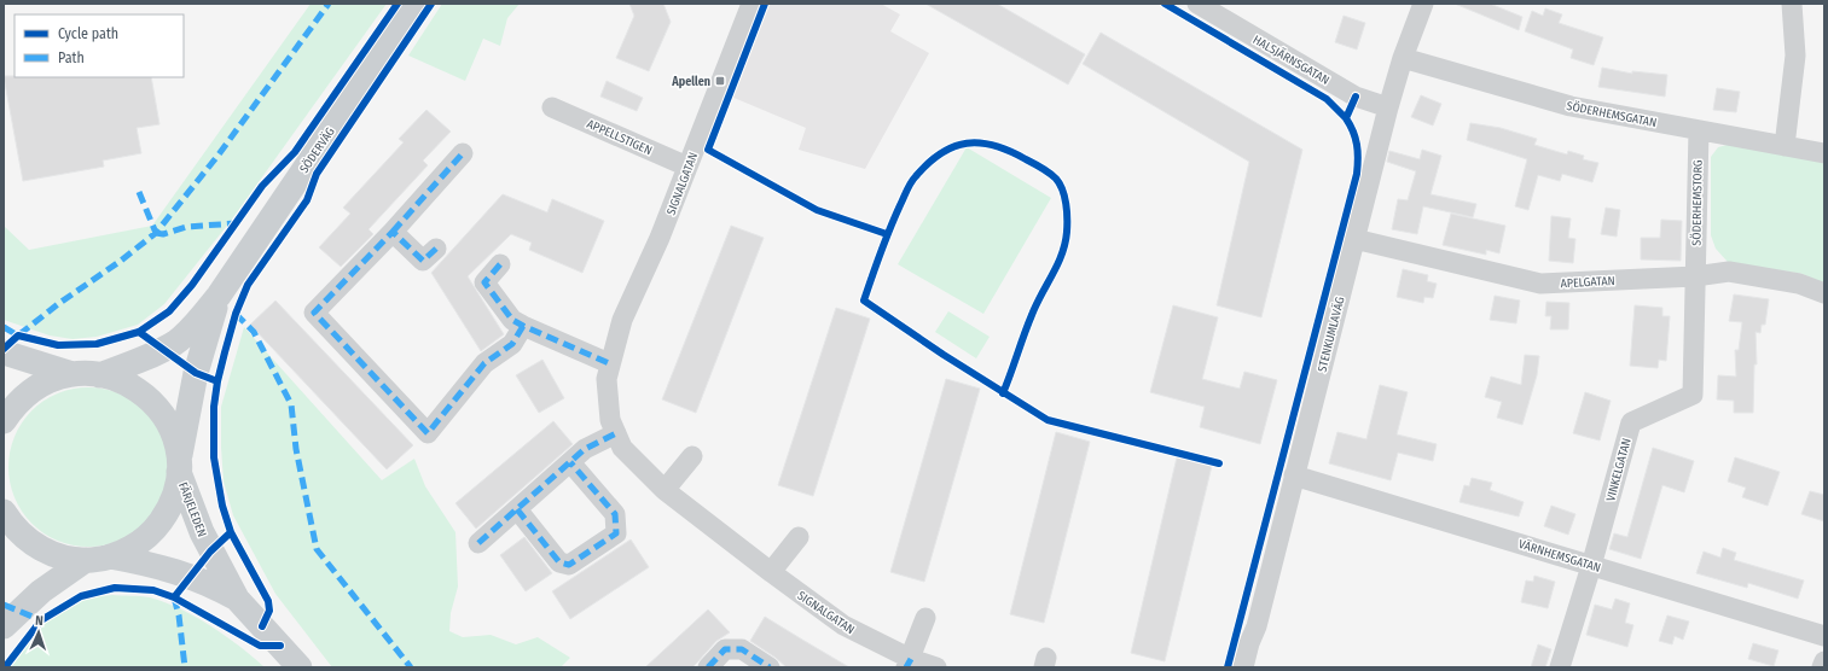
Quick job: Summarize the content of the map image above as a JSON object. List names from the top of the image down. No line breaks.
{"streets":{"main road":["SÖDERVÄG","FÄRJELEDEN"],"street":["HALSJÄRNSGATAN","SÖDERHEMSGATAN","APPELLSTIGEN","SIGNALGATAN","SÖDERHEMSTORG","APELGATAN","STENKUMLAVÄG","VINKELGATAN","VÄRNHEMSGATAN"]},"crossings":[["HALSJÄRNSGATAN","STENKUMLAVÄG"],["SÖDERHEMSGATAN","SÖDERHEMSTORG"],["SÖDERHEMSGATAN","STENKUMLAVÄG"],["APPELLSTIGEN","SIGNALGATAN"],["SÖDERVÄG","FÄRJELEDEN"],["SÖDERHEMSTORG","APELGATAN"],["SÖDERHEMSTORG","VINKELGATAN"],["APELGATAN","STENKUMLAVÄG"],["APELGATAN","VINKELGATAN"],["STENKUMLAVÄG","VÄRNHEMSGATAN"],["VINKELGATAN","VÄRNHEMSGATAN"]],"places":{"transit":["Apellen"]},"legend":["Cycle path","Path"],"north":"top"}
